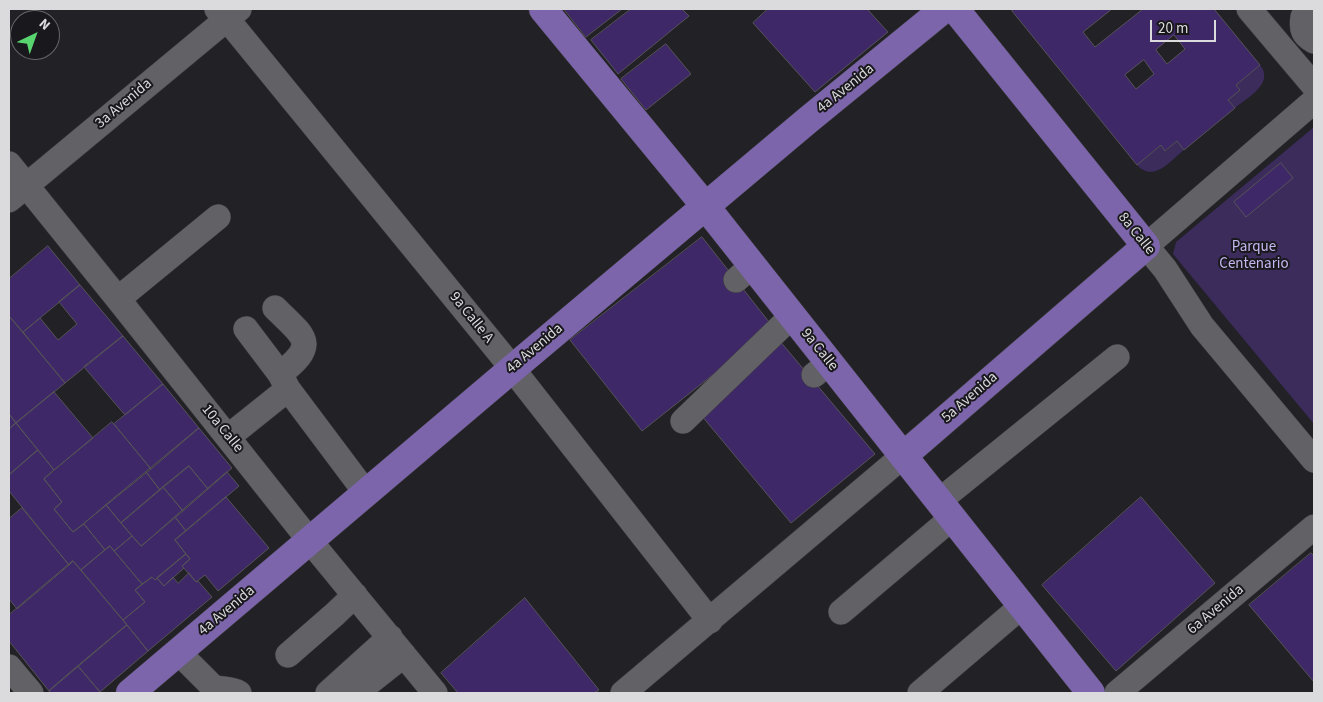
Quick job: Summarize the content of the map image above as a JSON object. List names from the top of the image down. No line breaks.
{"streets":{"main road":["4a Avenida","8a Calle","9a Calle","5a Avenida"],"street":["3a Avenida","9a Calle A","10a Calle","6a Avenida"]},"crossings":[["4a Avenida","9a Calle A"],["4a Avenida","9a Calle"],["4a Avenida","10a Calle"],["3a Avenida","9a Calle A"],["3a Avenida","10a Calle"],["8a Calle","5a Avenida"],["9a Calle A","5a Avenida"],["9a Calle","5a Avenida"]],"parks":["Parque Centenario"],"scale_bar":"20 m","north":"top right"}
